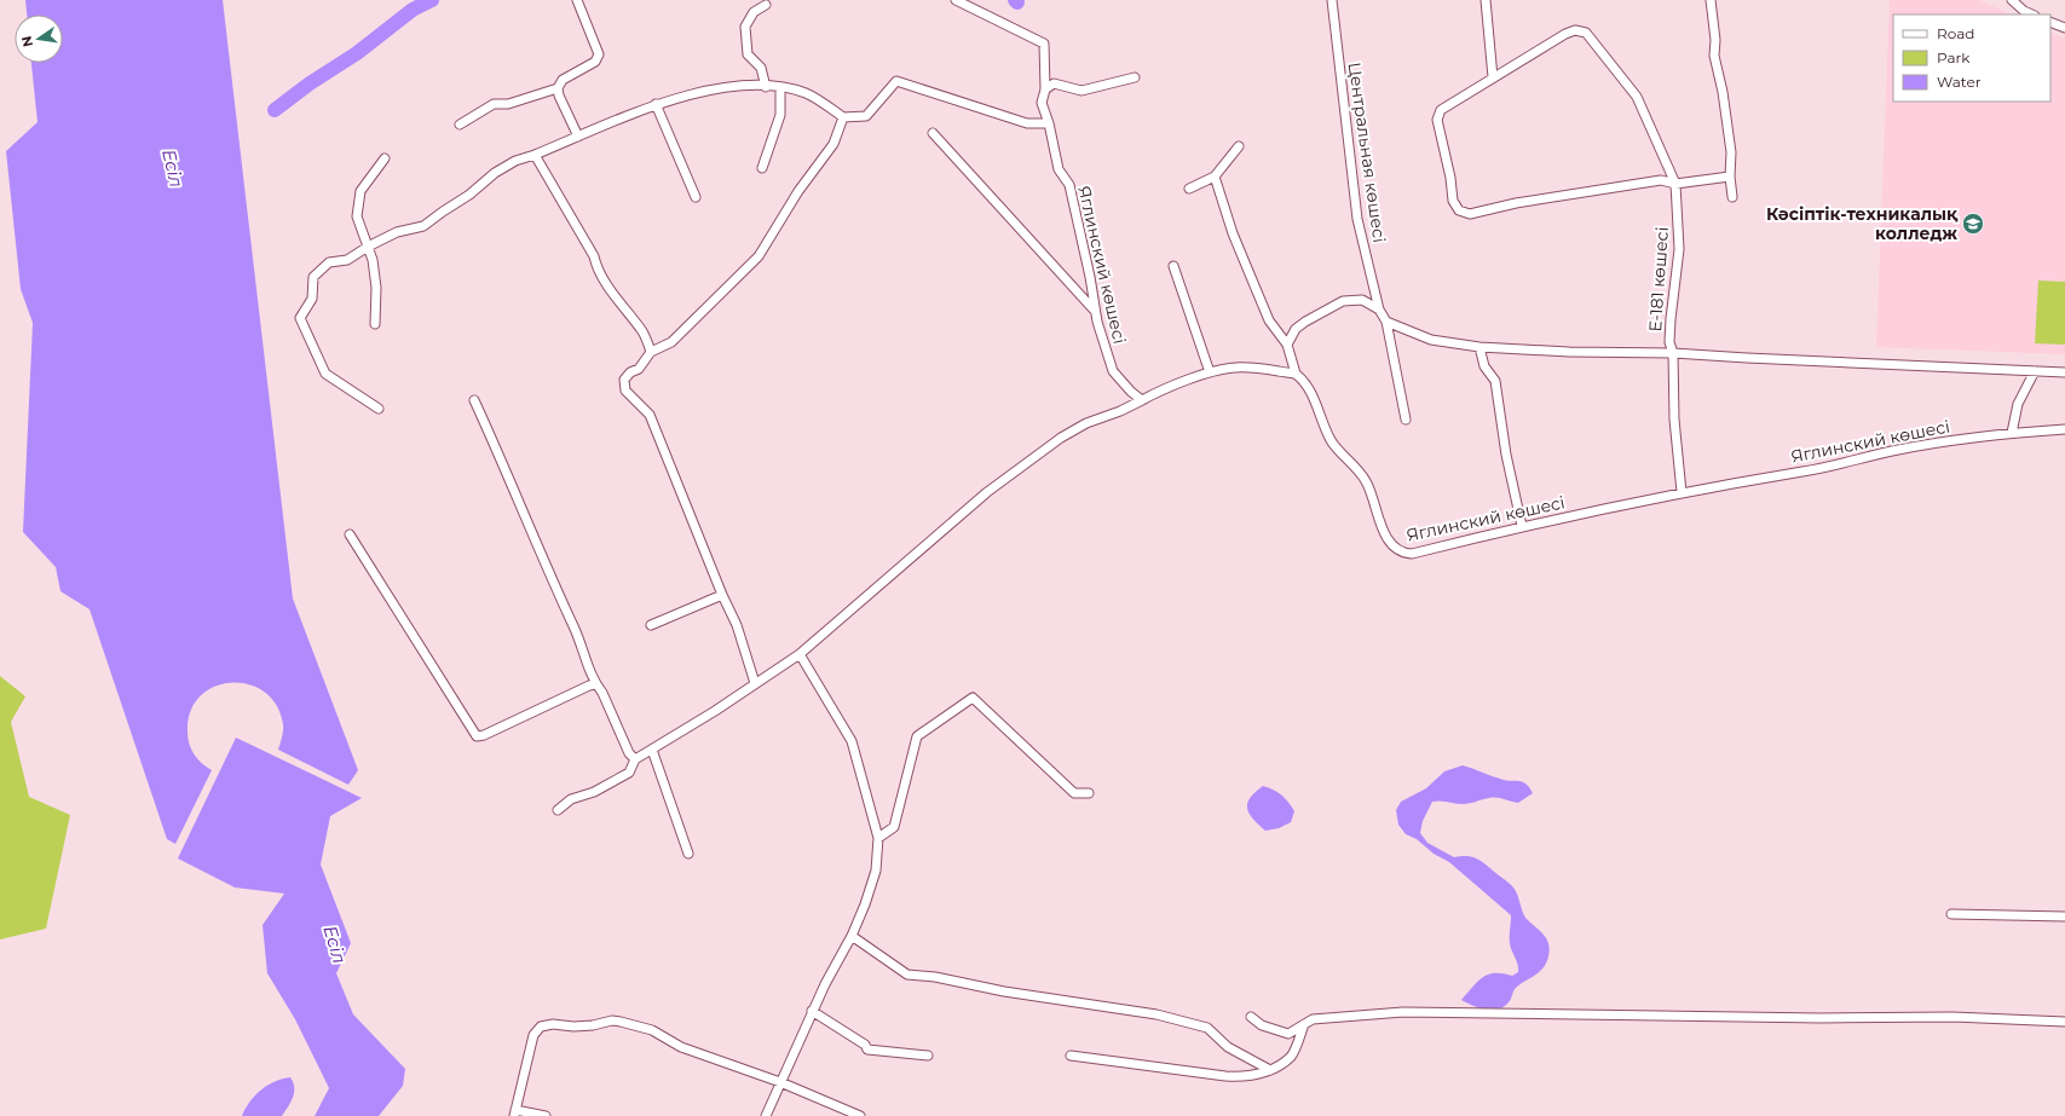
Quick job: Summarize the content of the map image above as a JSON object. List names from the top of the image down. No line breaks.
{"streets":{"street":["Центральная көшесі","Яглинский көшесі","Е-181 көшесі"]},"crossings":[["Яглинский көшесі","Е-181 көшесі"]],"water":["Есіл"],"places":{"school or university":["Кәсіптік-техникалық колледж"]},"legend":["Road","Park","Water"],"north":"left"}
